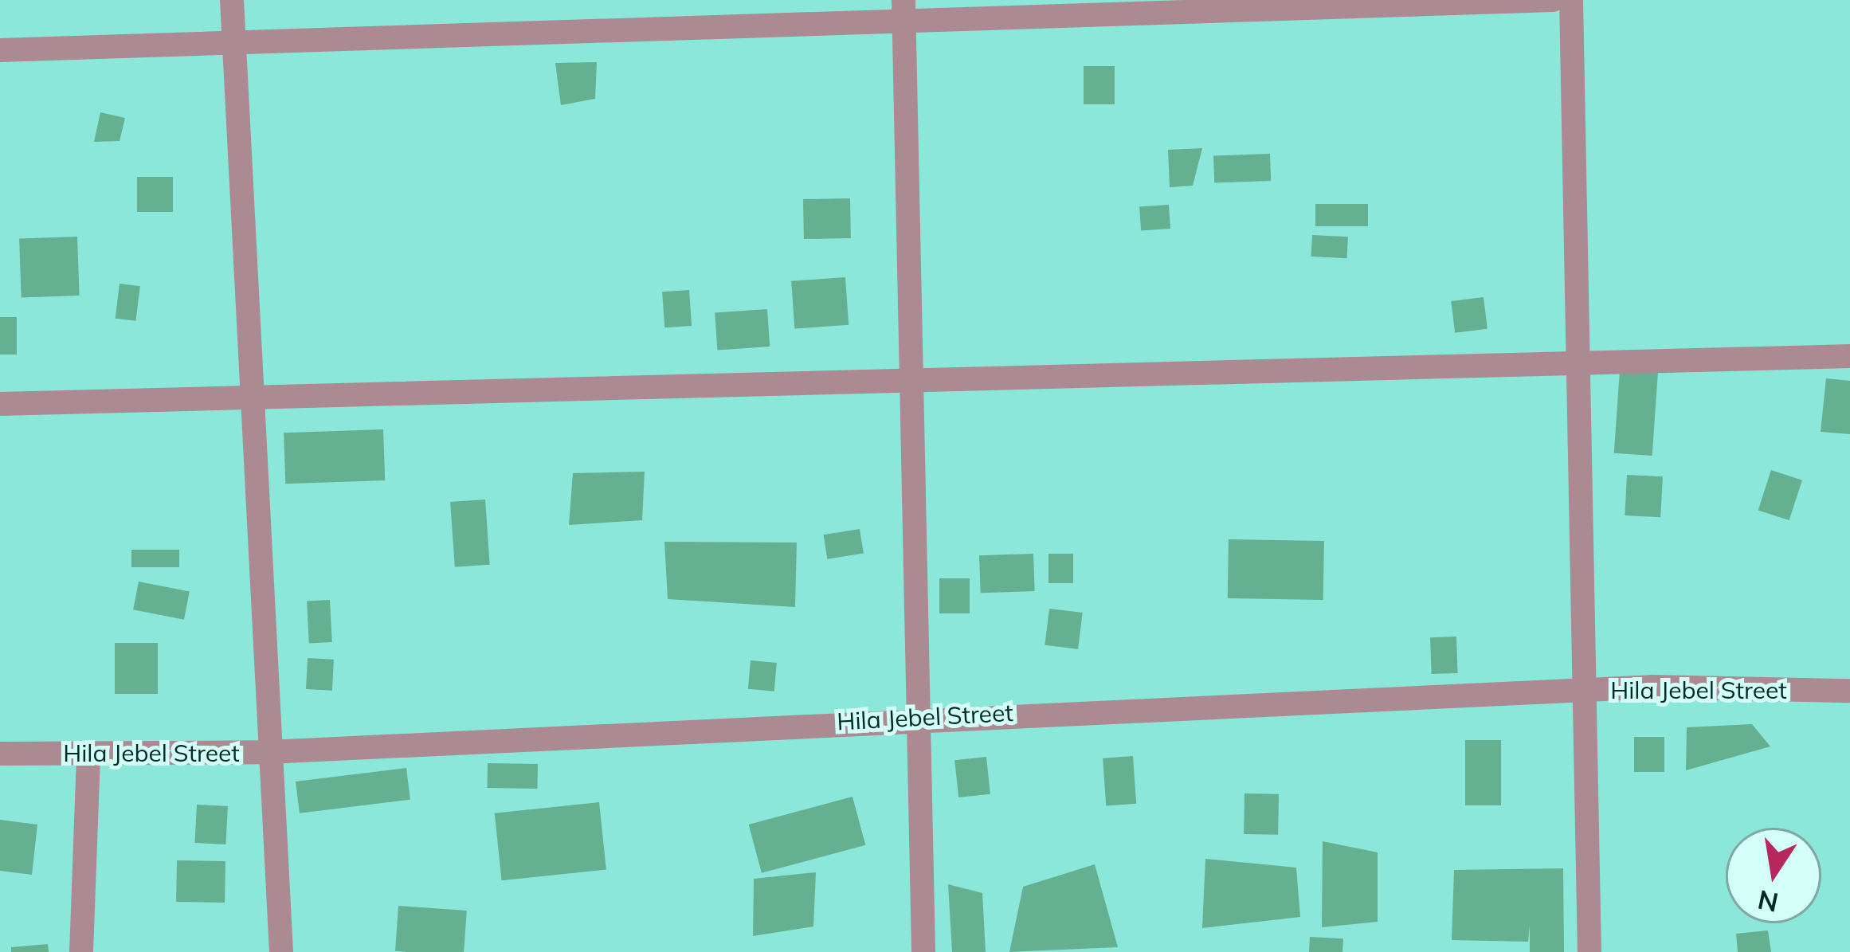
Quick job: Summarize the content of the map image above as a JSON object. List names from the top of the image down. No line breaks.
{"streets":{"street":["Hila Jebel Street"]},"north":"bottom"}
